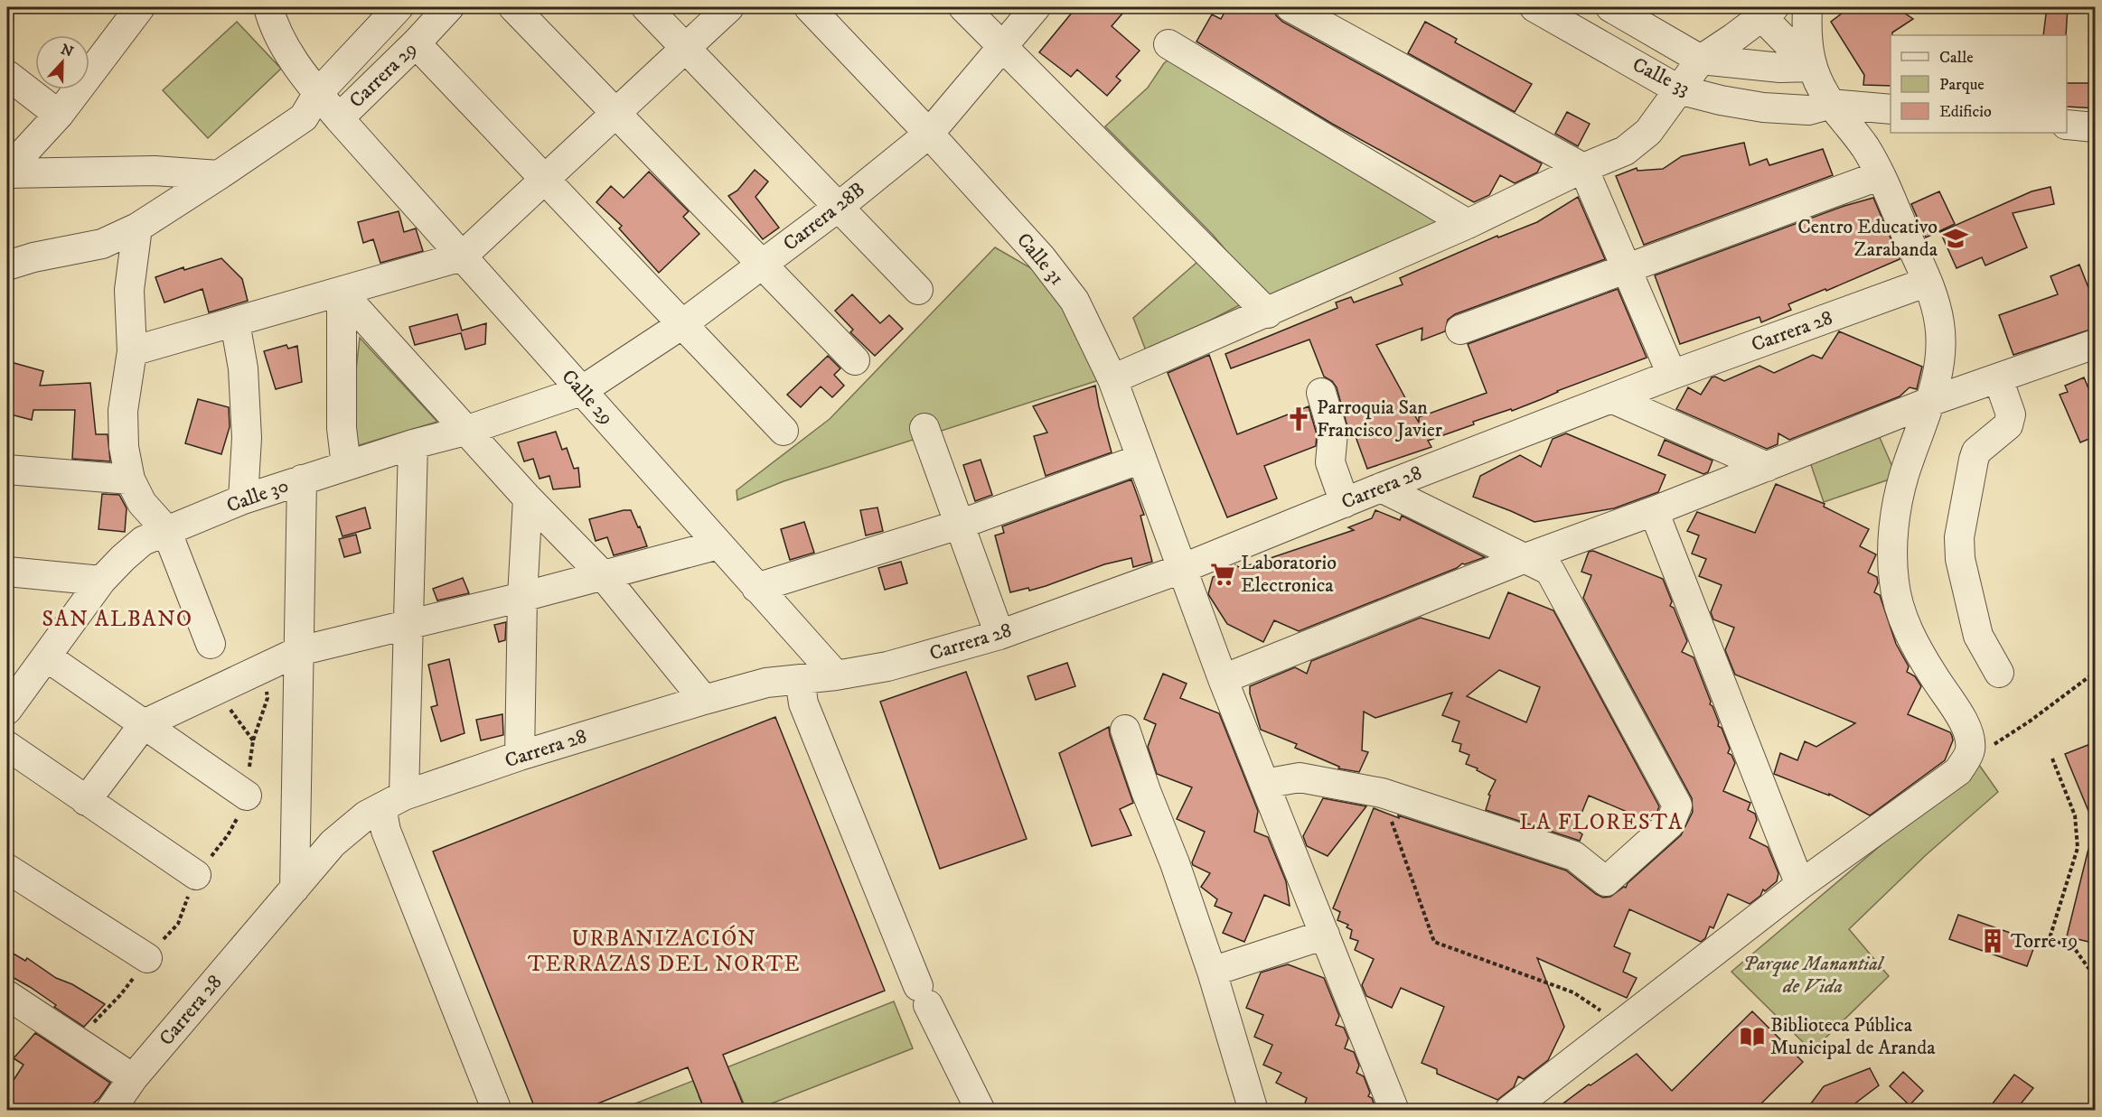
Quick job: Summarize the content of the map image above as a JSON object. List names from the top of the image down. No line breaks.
{"streets":{"street":["Carrera 29","Calle 33","Carrera 28B","Calle 31","Carrera 28","Calle 29","Calle 30"]},"crossings":[["Carrera 29","Calle 29"],["Carrera 28B","Calle 31"],["Carrera 28B","Calle 29"],["Carrera 28B","Calle 30"],["Calle 31","Carrera 28"],["Carrera 28","Calle 29"],["Calle 29","Calle 30"]],"districts":["SAN ALBANO","LA FLORESTA","URBANIZACIÓN TERRAZAS DEL NORTE"],"parks":["Parque Manantial de Vida"],"places":{"school or university":["Centro Educativo Zarabanda"],"church":["Parroquia San Francisco Javier"],"supermarket":["Laboratorio Electronica"],"building":["Torre 19"],"library":["Biblioteca Pública Municipal de Aranda"]},"legend":["Calle","Parque","Edificio"],"north":"top"}
